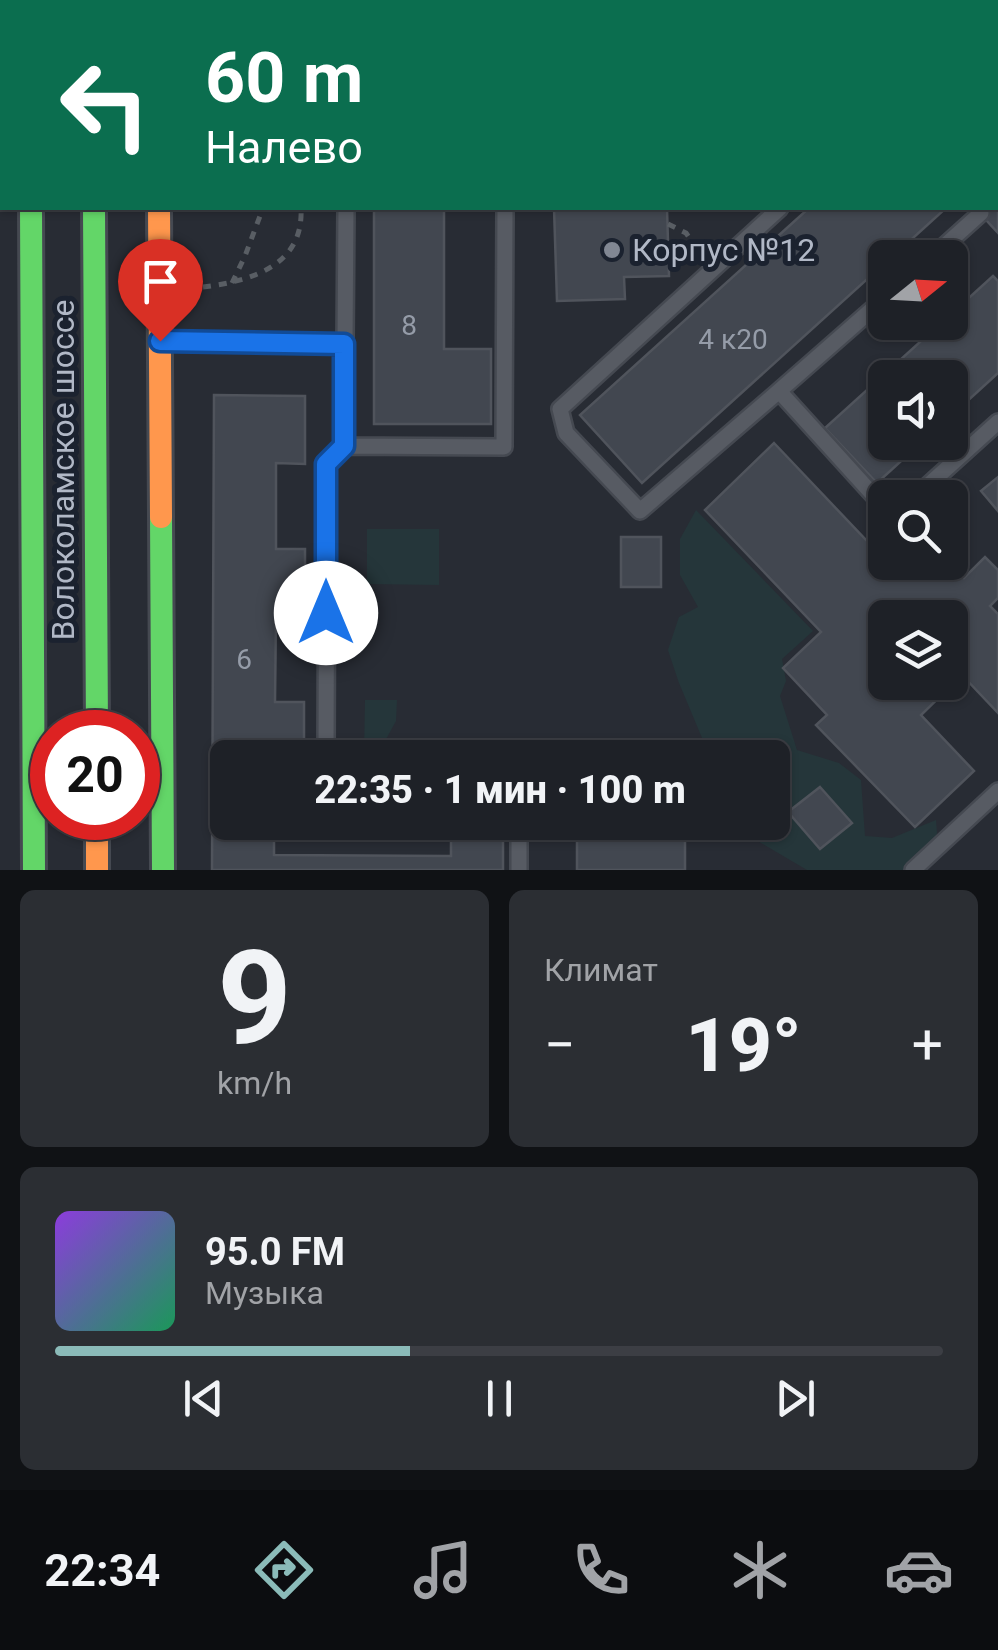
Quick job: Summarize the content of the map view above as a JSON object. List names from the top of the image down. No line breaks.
{"streets":{"main road":["Волоколамское шоссе"]},"places":["Корпус №12"],"house_numbers":["8","4 к20","6"],"north":"right","page":{"turn":["60 m","Налево"],"limit":"20","trip":"22:35 · 1 мин · 100 m","tile":[["9","km/h"],"Климат"],"heat":["−","19°","+"],"song":["95.0 FM","Музыка"],"tabs":"22:34"}}
